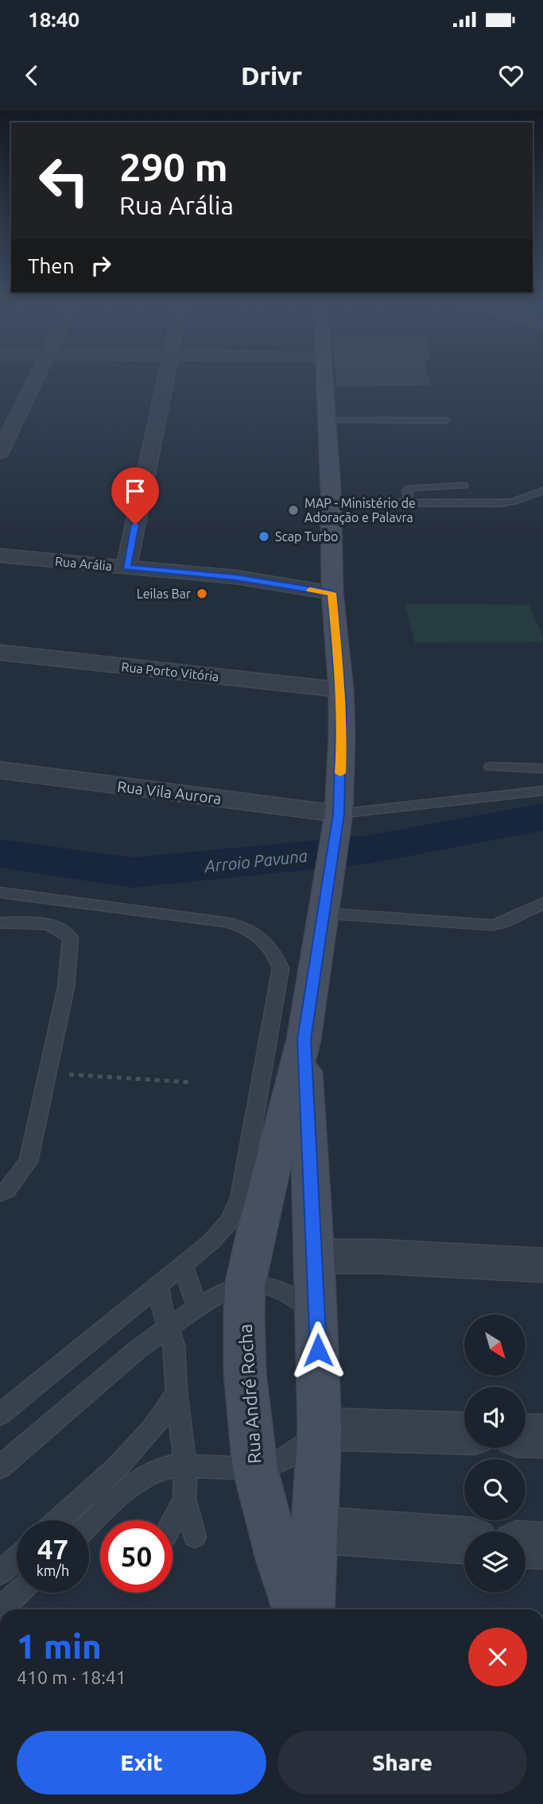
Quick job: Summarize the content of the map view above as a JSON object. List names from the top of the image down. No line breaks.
{"streets":{"main road":["Rua André Rocha"],"street":["Rua Arália","Rua Porto Vitória","Rua Vila Aurora"]},"crossings":[["Rua Arália","Rua André Rocha"],["Rua Porto Vitória","Rua André Rocha"],["Rua Vila Aurora","Rua André Rocha"]],"water":["Arroio Pavuna"],"places":["MAP - Ministério de Adoração e Palavra","Scap Turbo","Leilas Bar"],"north":"bottom right","page":{"status":"18:40","header":"Drivr","turn":["290 m","Rua Arália"],"then":"Then","speed":"47 km/h","limit":"50","heading":["1 min","410 m · 18:41"],"buttons":["Exit","Share"]}}
